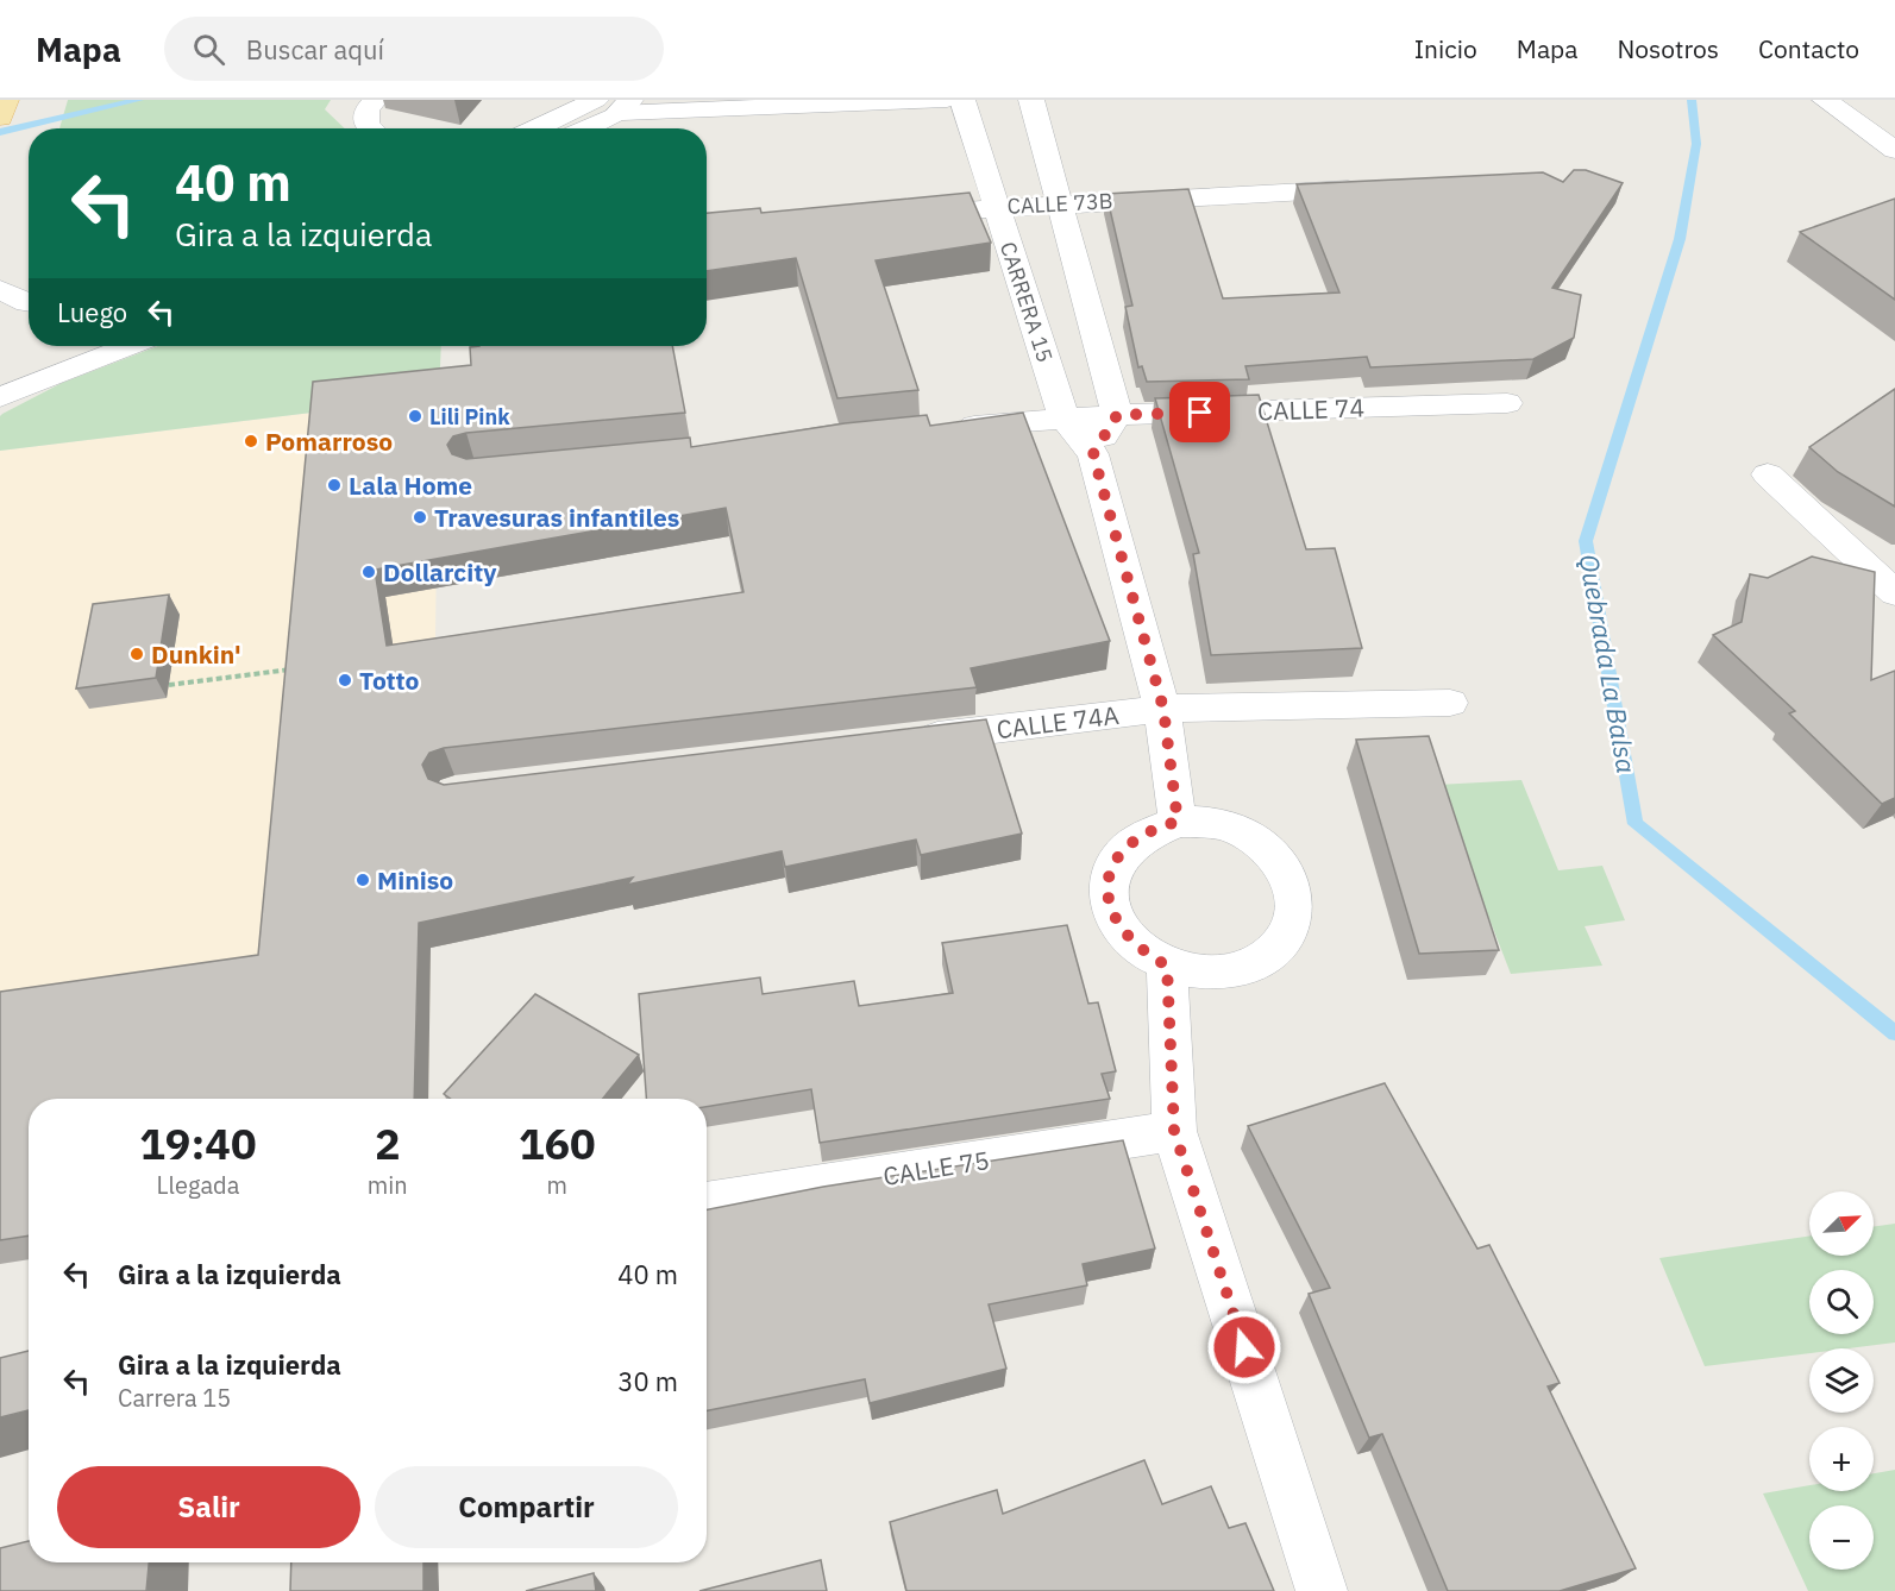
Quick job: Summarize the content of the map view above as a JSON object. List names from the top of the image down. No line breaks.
{"streets":{"street":["CALLE 73B","CARRERA 15","CALLE 74","CALLE 74A","CALLE 75"]},"crossings":[["CALLE 73B","CARRERA 15"],["CARRERA 15","CALLE 74"],["CARRERA 15","CALLE 74A"]],"water":["Quebrada La Balsa"],"places":["Lili Pink","Pomarroso","Lala Home","Travesuras infantiles","Dollarcity","Dunkin'","Totto","Miniso"],"north":"top right","page":{"header":"Mapa","search":"Buscar aquí","nav":["Inicio","Mapa","Nosotros","Contacto"],"turn":["40 m","Gira a la izquierda"],"then":"Luego","eta":["19:40","Llegada","2","min","160","m"],"map_buttons":["+","−"],"list":[{"name":"Gira a la izquierda","value":"40 m"},{"name":"Gira a la izquierda","note":"Carrera 15","value":"30 m"}],"buttons":["Salir","Compartir"]}}
